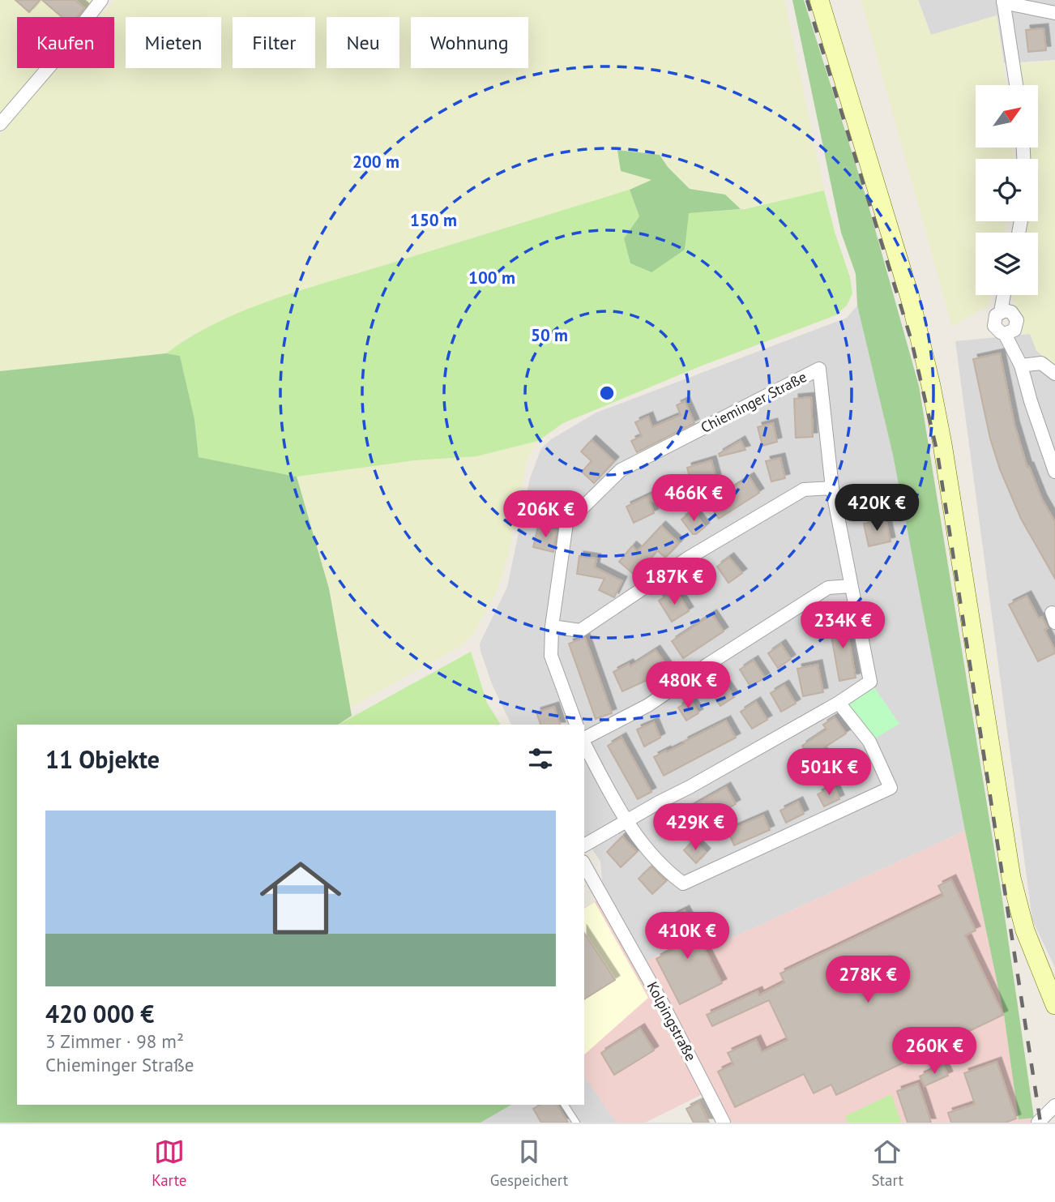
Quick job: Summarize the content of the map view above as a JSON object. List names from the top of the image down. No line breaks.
{"streets":{"street":["Chieminger Straße","Kolpingstraße"]},"north":"top right","page":{"chip":["Kaufen","Mieten","Filter","Neu","Wohnung"],"price":["466K €","420K €","206K €","187K €","234K €","480K €","501K €","429K €","410K €","278K €","260K €"],"heading":"11 Objekte","list":[{"name":"420 000 €","note":"3 Zimmer · 98 m² · Chieminger Straße"}],"tabs":["Karte","Gespeichert","Start"]},"rings":["200 m","150 m","100 m","50 m"]}
